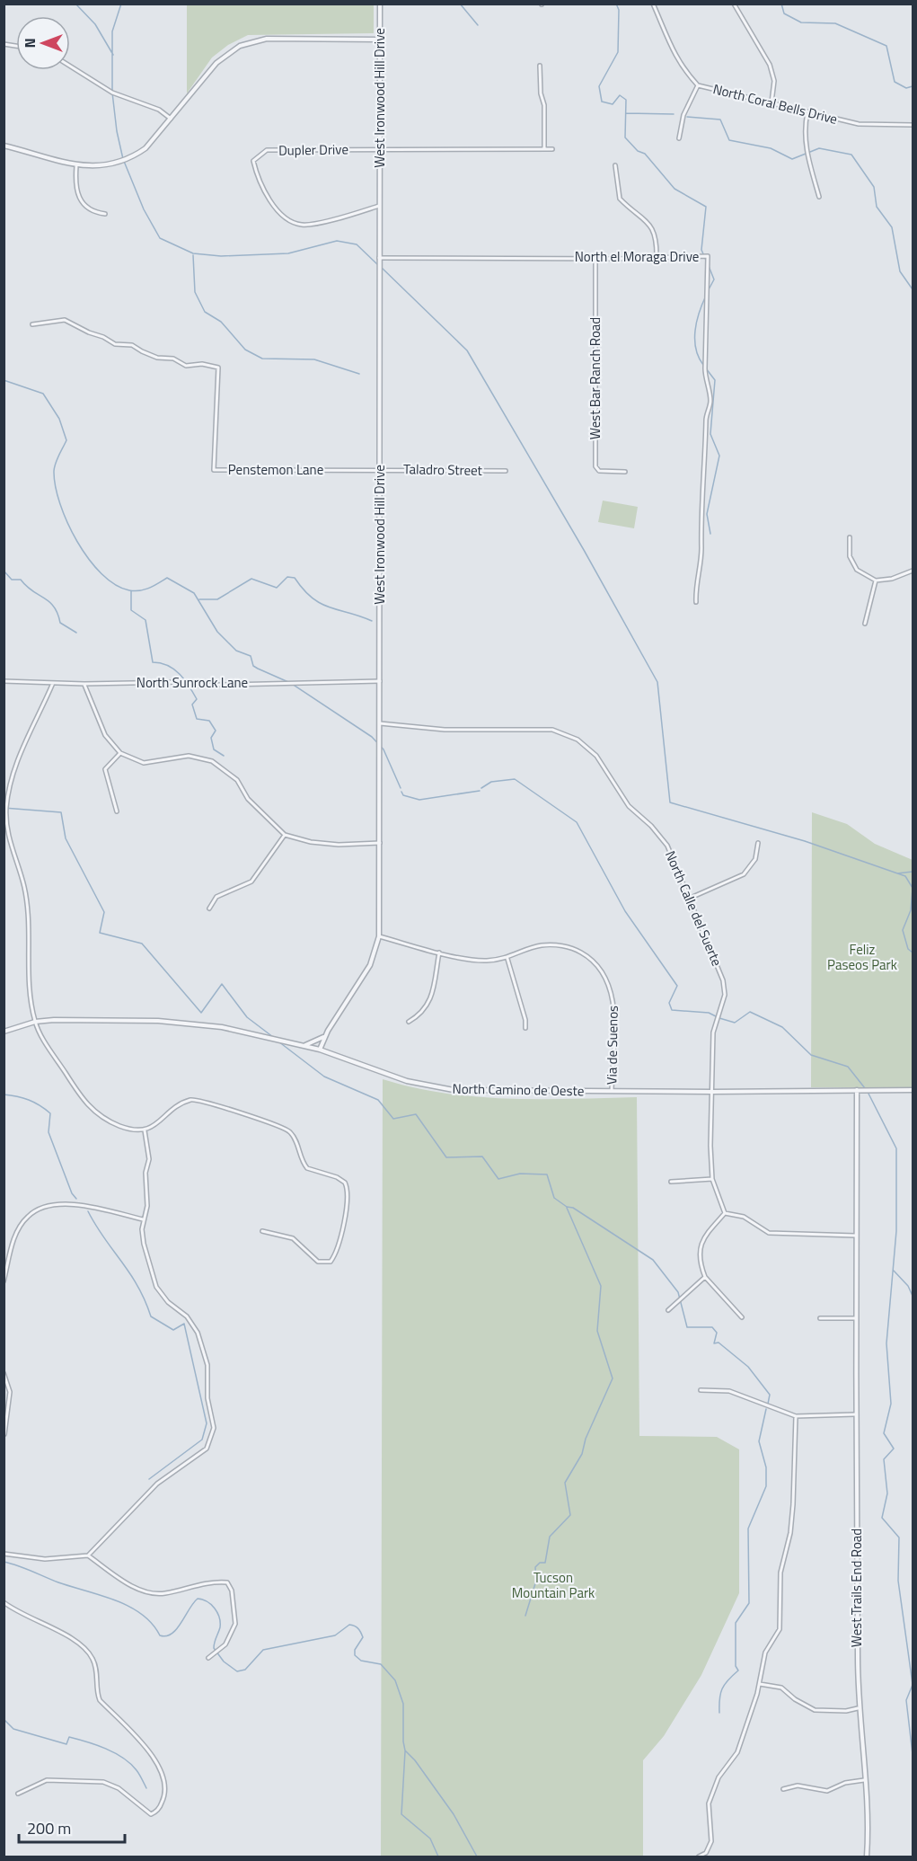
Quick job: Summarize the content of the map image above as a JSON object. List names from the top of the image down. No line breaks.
{"streets":{"street":["West Ironwood Hill Drive","North Coral Bells Drive","Dupler Drive","North el Moraga Drive","West Bar Ranch Road","Penstemon Lane","Taladro Street","North Sunrock Lane","North Calle del Suerte","Via de Suenos","North Camino de Oeste","West Trails End Road"]},"crossings":[["West Ironwood Hill Drive","Dupler Drive"],["West Ironwood Hill Drive","North el Moraga Drive"],["West Ironwood Hill Drive","Penstemon Lane"],["West Ironwood Hill Drive","Taladro Street"],["West Ironwood Hill Drive","North Sunrock Lane"],["West Ironwood Hill Drive","North Calle del Suerte"],["West Ironwood Hill Drive","North Camino de Oeste"],["North el Moraga Drive","West Bar Ranch Road"],["Penstemon Lane","Taladro Street"],["North Calle del Suerte","North Camino de Oeste"],["Via de Suenos","North Camino de Oeste"],["North Camino de Oeste","West Trails End Road"]],"parks":["Feliz Paseos Park","Tucson Mountain Park"],"scale_bar":"200 m","north":"left"}
